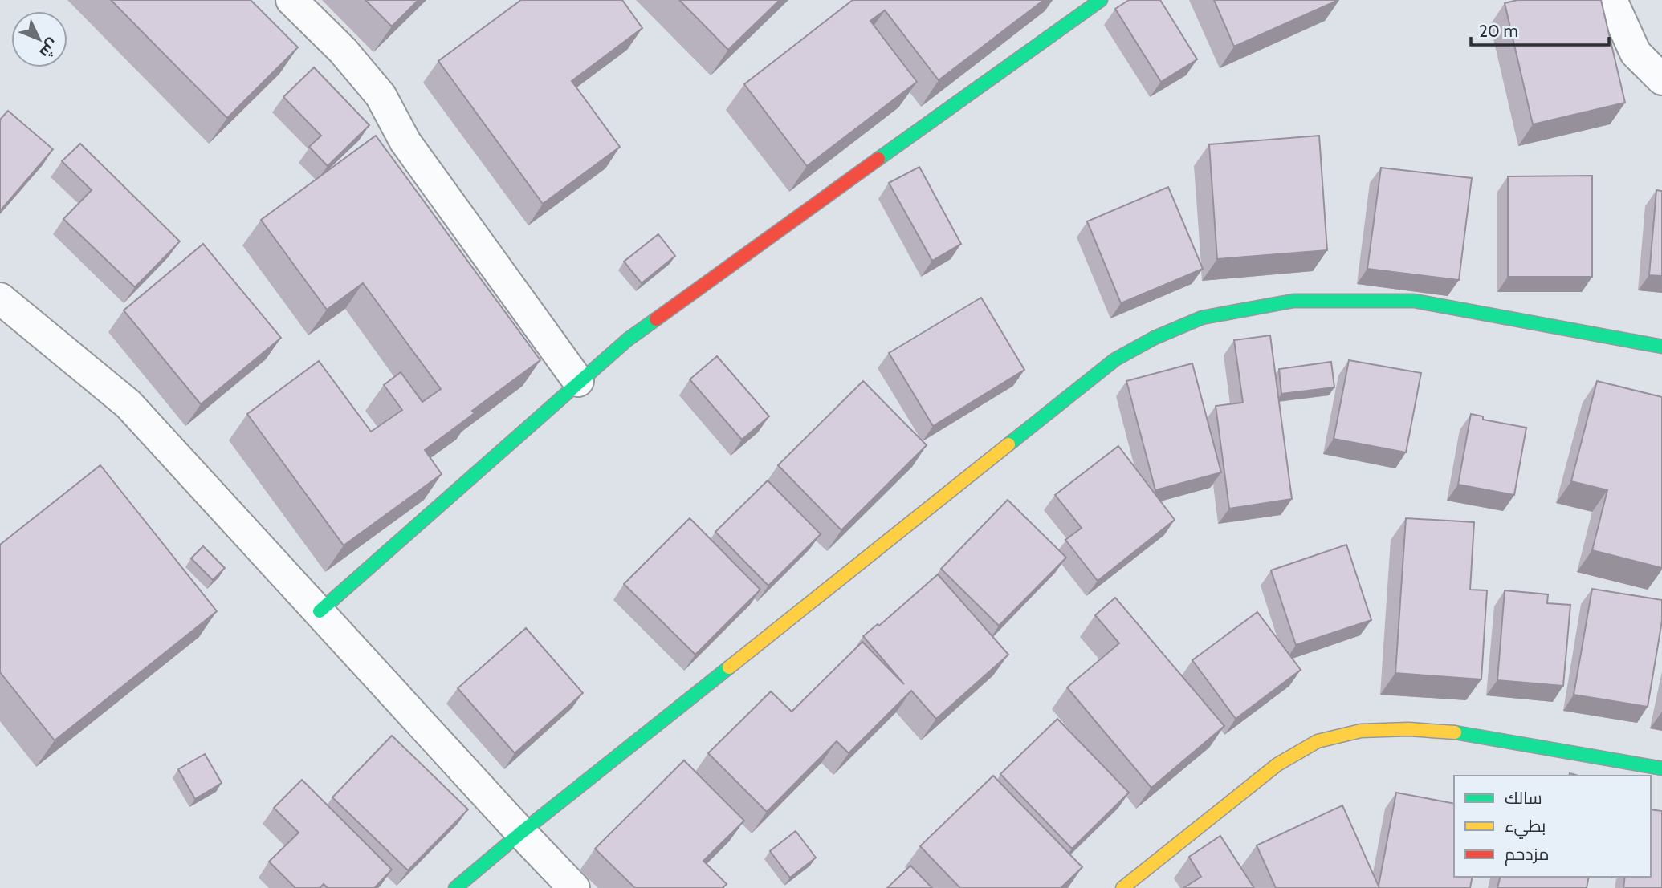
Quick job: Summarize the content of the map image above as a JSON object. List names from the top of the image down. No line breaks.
{"legend":["سالك","بطيء","مزدحم"],"scale_bar":"20 m","north":"bottom right"}
